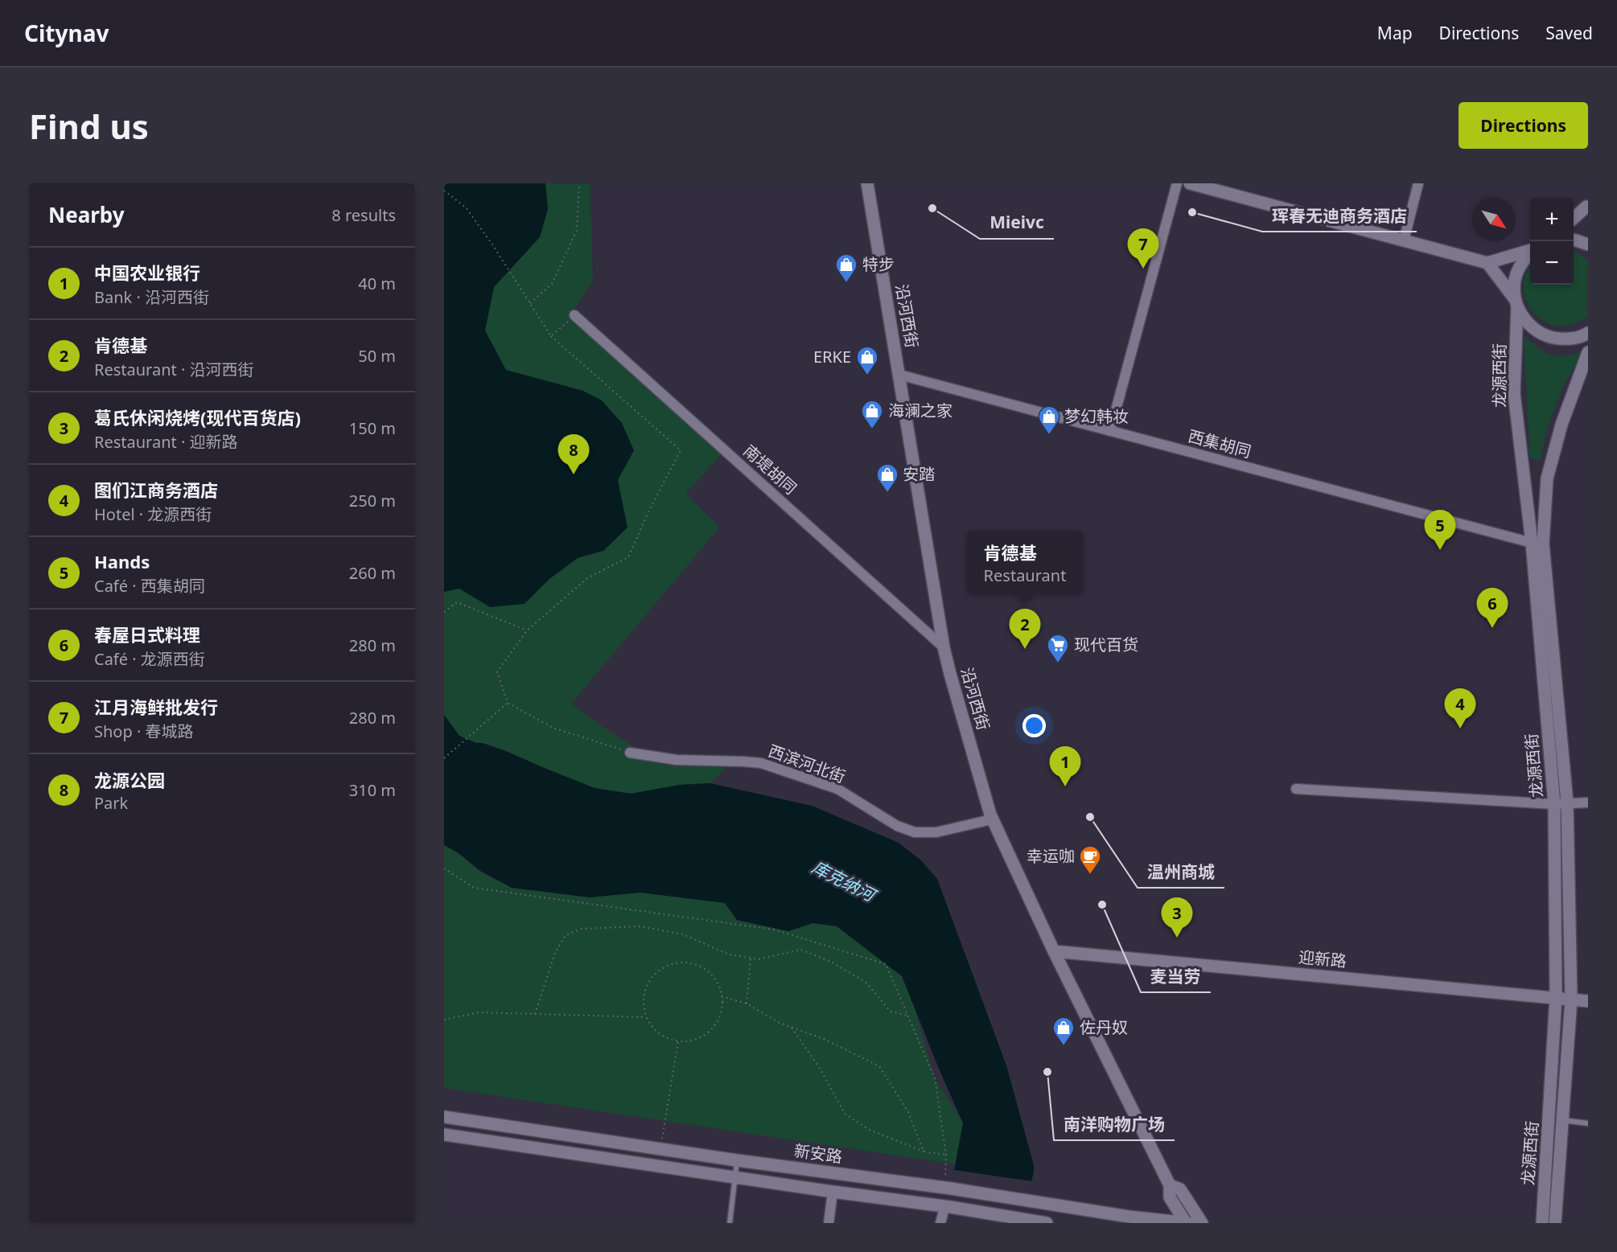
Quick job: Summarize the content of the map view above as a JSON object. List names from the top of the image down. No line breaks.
{"streets":{"main road":["沿河西街","龙源西街","迎新路","新安路"],"street":["西集胡同","南堤胡同","西滨河北街"]},"crossings":[["沿河西街","西集胡同"],["沿河西街","南堤胡同"],["沿河西街","西滨河北街"],["沿河西街","迎新路"],["沿河西街","新安路"],["龙源西街","西集胡同"],["龙源西街","迎新路"]],"water":["库克纳河"],"places":{"other":["Mieivc","珲春无迪商务酒店","温州商城","麦当劳","南洋购物广场"],"shop":["特步","ERKE","海澜之家","梦幻韩妆","安踏","佐丹奴"],"supermarket":["现代百货"],"cafe":["幸运咖"]},"north":"bottom right","page":{"header":"Citynav","nav":["Map","Directions","Saved"],"buttons":"Directions","title":"Find us","heading":["Nearby","8 results"],"map_buttons":["+","−"],"pins":["7","8","5","6","2","4","1","3"],"list":[{"mark":"1","name":"中国农业银行","note":"Bank · 沿河西街","value":"40 m"},{"mark":"2","name":"肯德基","note":"Restaurant · 沿河西街","value":"50 m"},{"mark":"3","name":"葛氏休闲烧烤(现代百货店)","note":"Restaurant · 迎新路","value":"150 m"},{"mark":"4","name":"图们江商务酒店","note":"Hotel · 龙源西街","value":"250 m"},{"mark":"5","name":"Hands","note":"Café · 西集胡同","value":"260 m"},{"mark":"6","name":"春屋日式料理","note":"Café · 龙源西街","value":"280 m"},{"mark":"7","name":"江月海鲜批发行","note":"Shop · 春城路","value":"280 m"},{"mark":"8","name":"龙源公园","note":"Park","value":"310 m"}],"popup":["肯德基","Restaurant"]}}
